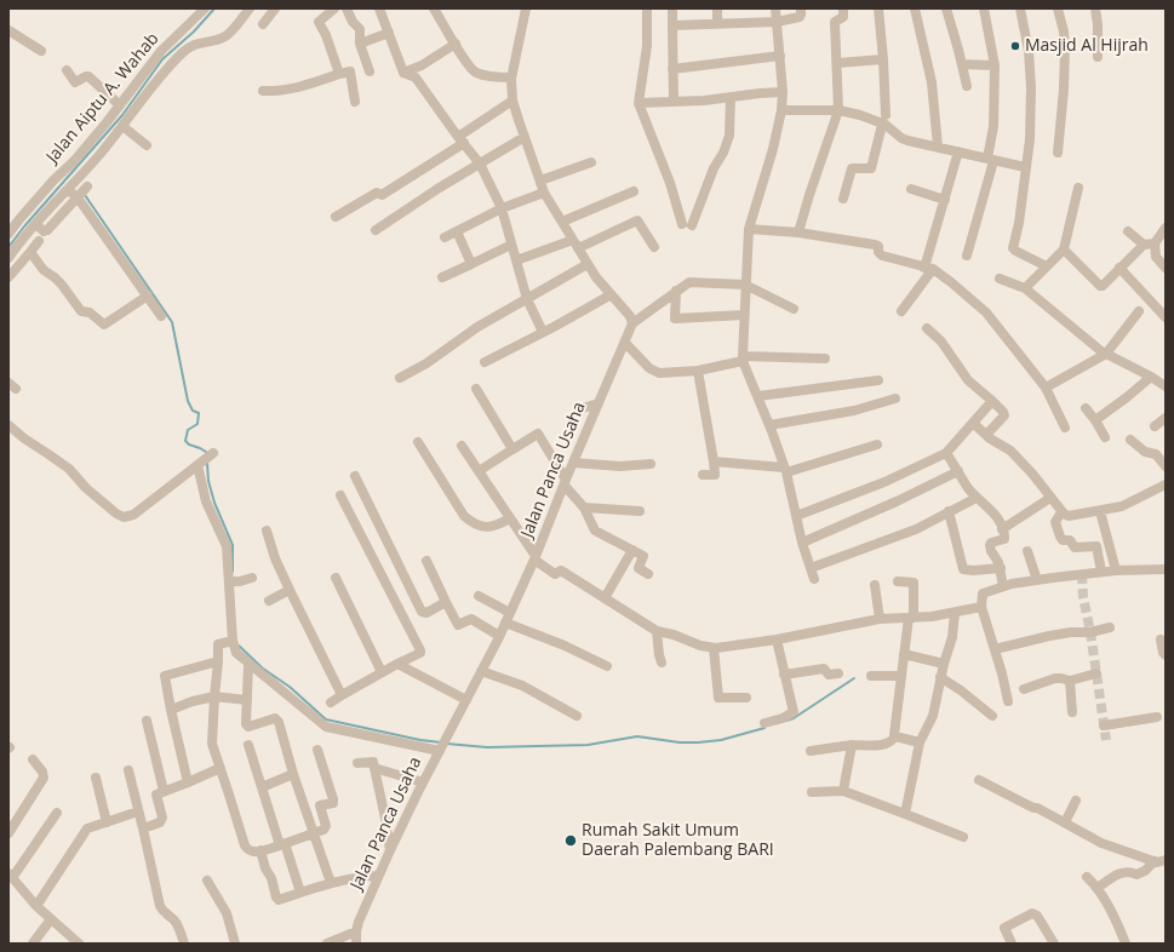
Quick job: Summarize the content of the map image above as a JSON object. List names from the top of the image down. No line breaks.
{"streets":{"street":["Jalan Aiptu A. Wahab","Jalan Panca Usaha"]},"places":["Masjid Al Hijrah","Rumah Sakit Umum Daerah Palembang BARI"]}
